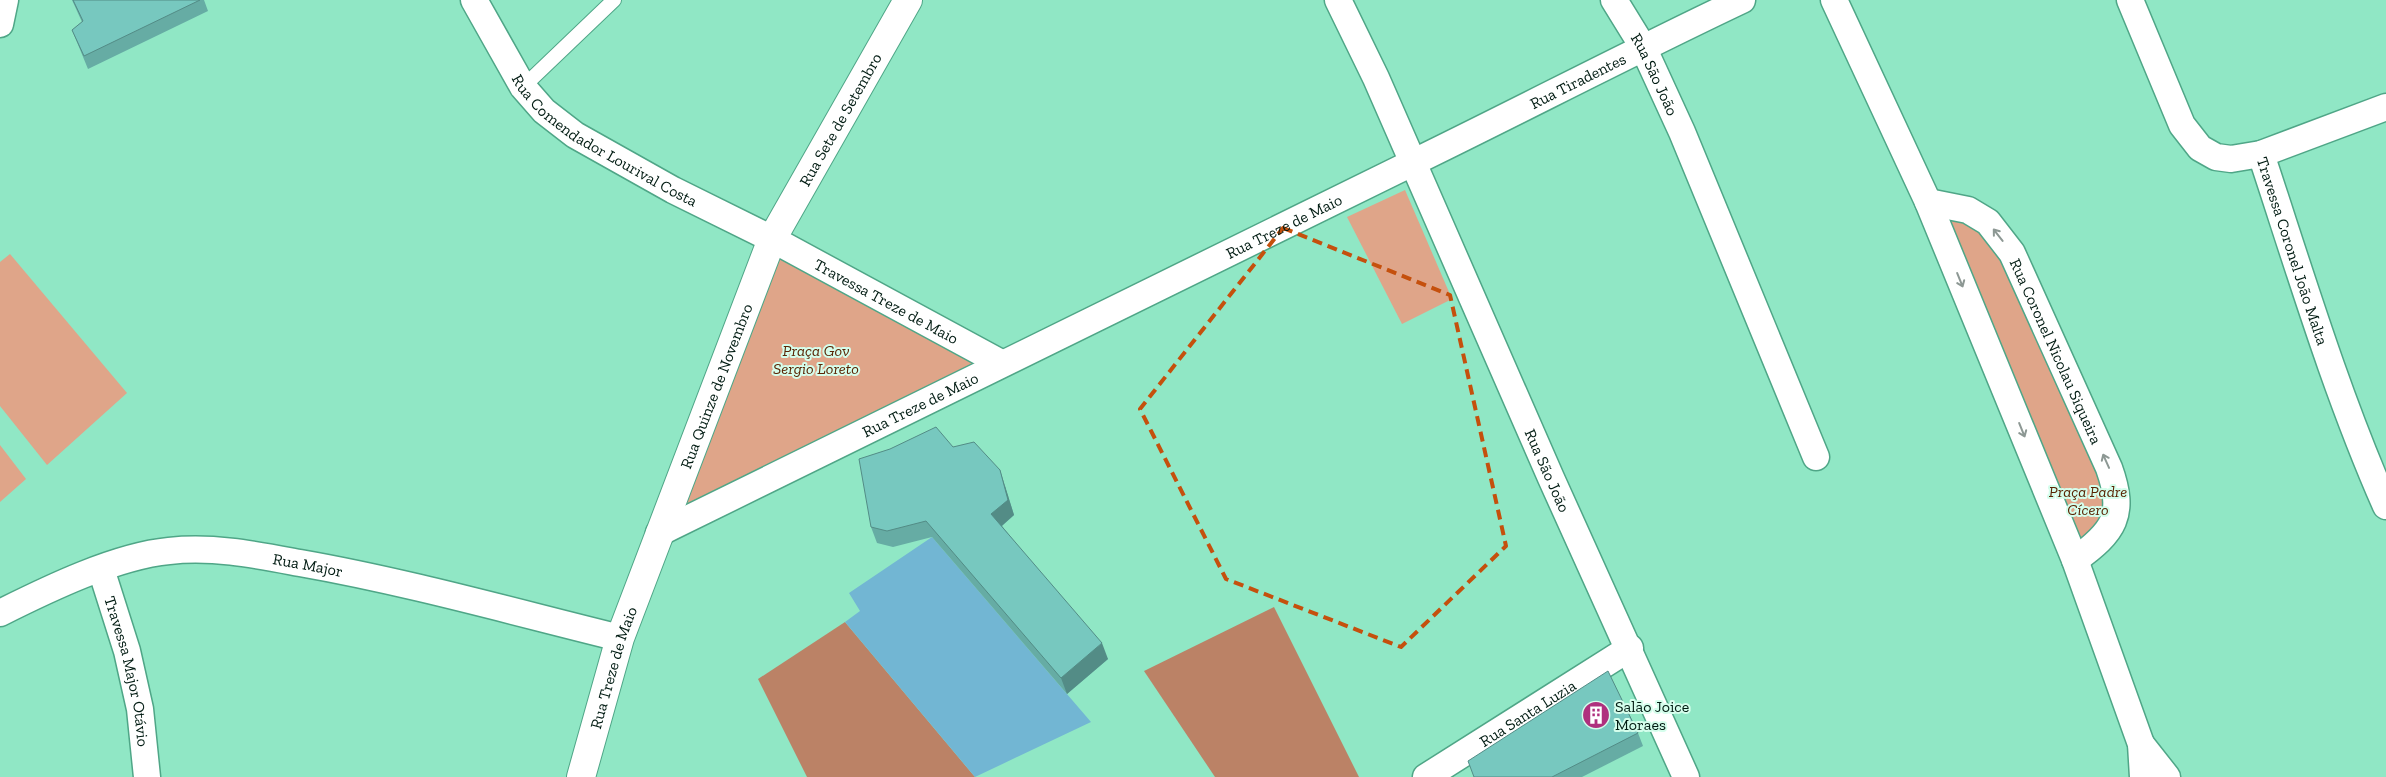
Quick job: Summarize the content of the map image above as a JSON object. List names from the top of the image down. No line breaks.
{"streets":{"street":["Rua São João","Rua Tiradentes","Rua Sete de Setembro","Rua Comendador Lourival Costa","Rua Treze de Maio","Travessa Coronel João Malta","Travessa Treze de Maio","Rua Coronel Nicolau Siqueira","Rua Quinze de Novembro","Rua Major","Travessa Major Otávio","Rua Santa Luzia"]},"crossings":[["Rua São João","Rua Tiradentes"],["Rua São João","Rua Treze de Maio"],["Rua São João","Rua Santa Luzia"],["Rua Tiradentes","Rua Treze de Maio"],["Rua Sete de Setembro","Rua Comendador Lourival Costa"],["Rua Sete de Setembro","Travessa Treze de Maio"],["Rua Sete de Setembro","Rua Quinze de Novembro"],["Rua Comendador Lourival Costa","Travessa Treze de Maio"],["Rua Comendador Lourival Costa","Rua Quinze de Novembro"],["Rua Treze de Maio","Travessa Treze de Maio"],["Rua Treze de Maio","Rua Quinze de Novembro"],["Rua Treze de Maio","Rua Major"],["Travessa Treze de Maio","Rua Quinze de Novembro"],["Rua Major","Travessa Major Otávio"]],"parks":["Praça Gov Sergio Loreto","Praça Padre Cícero"],"places":{"building":["Salão Joice Moraes"]}}
